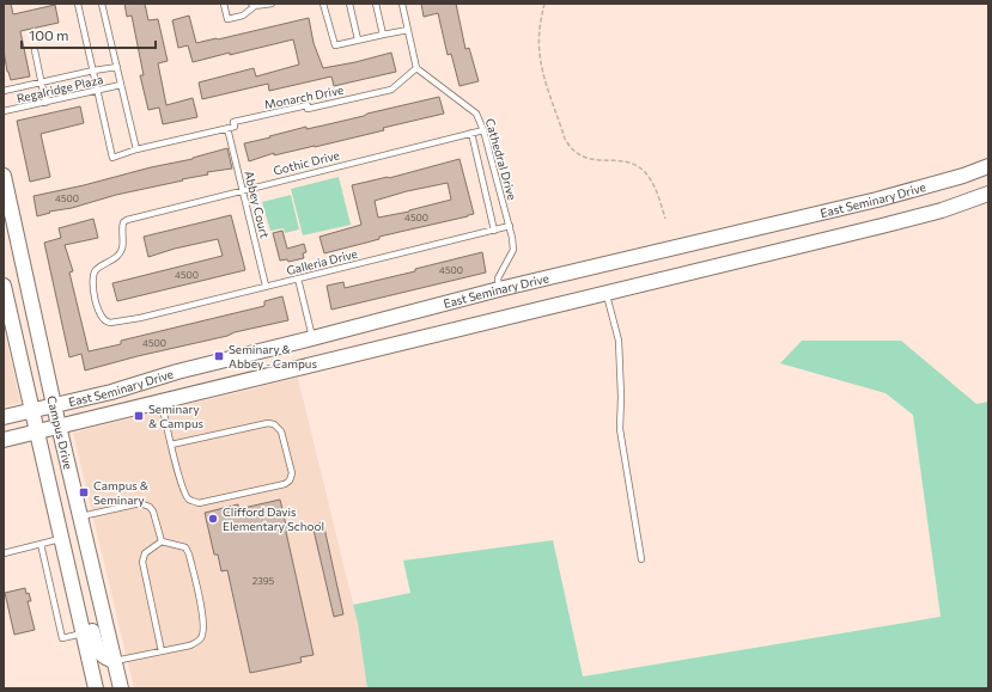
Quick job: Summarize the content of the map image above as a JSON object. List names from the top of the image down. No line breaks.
{"streets":{"main road":["East Seminary Drive","Campus Drive"],"lane":["Regalridge Plaza","Monarch Drive","Cathedral Drive","Gothic Drive","Abbey Court","Galleria Drive"]},"crossings":[["Regalridge Plaza","Monarch Drive"],["Monarch Drive","Cathedral Drive"],["Monarch Drive","Abbey Court"],["Cathedral Drive","Gothic Drive"],["Cathedral Drive","East Seminary Drive"],["Cathedral Drive","Galleria Drive"],["Gothic Drive","Abbey Court"],["Gothic Drive","Galleria Drive"],["East Seminary Drive","Campus Drive"],["Abbey Court","Galleria Drive"]],"places":{"transit":["Seminary & Abbey - Campus","Seminary & Campus","Campus & Seminary"],"other":["Clifford Davis Elementary School"]},"house_numbers":["4500","4500","4500","4500","4500","2395"],"scale_bar":"100 m"}
